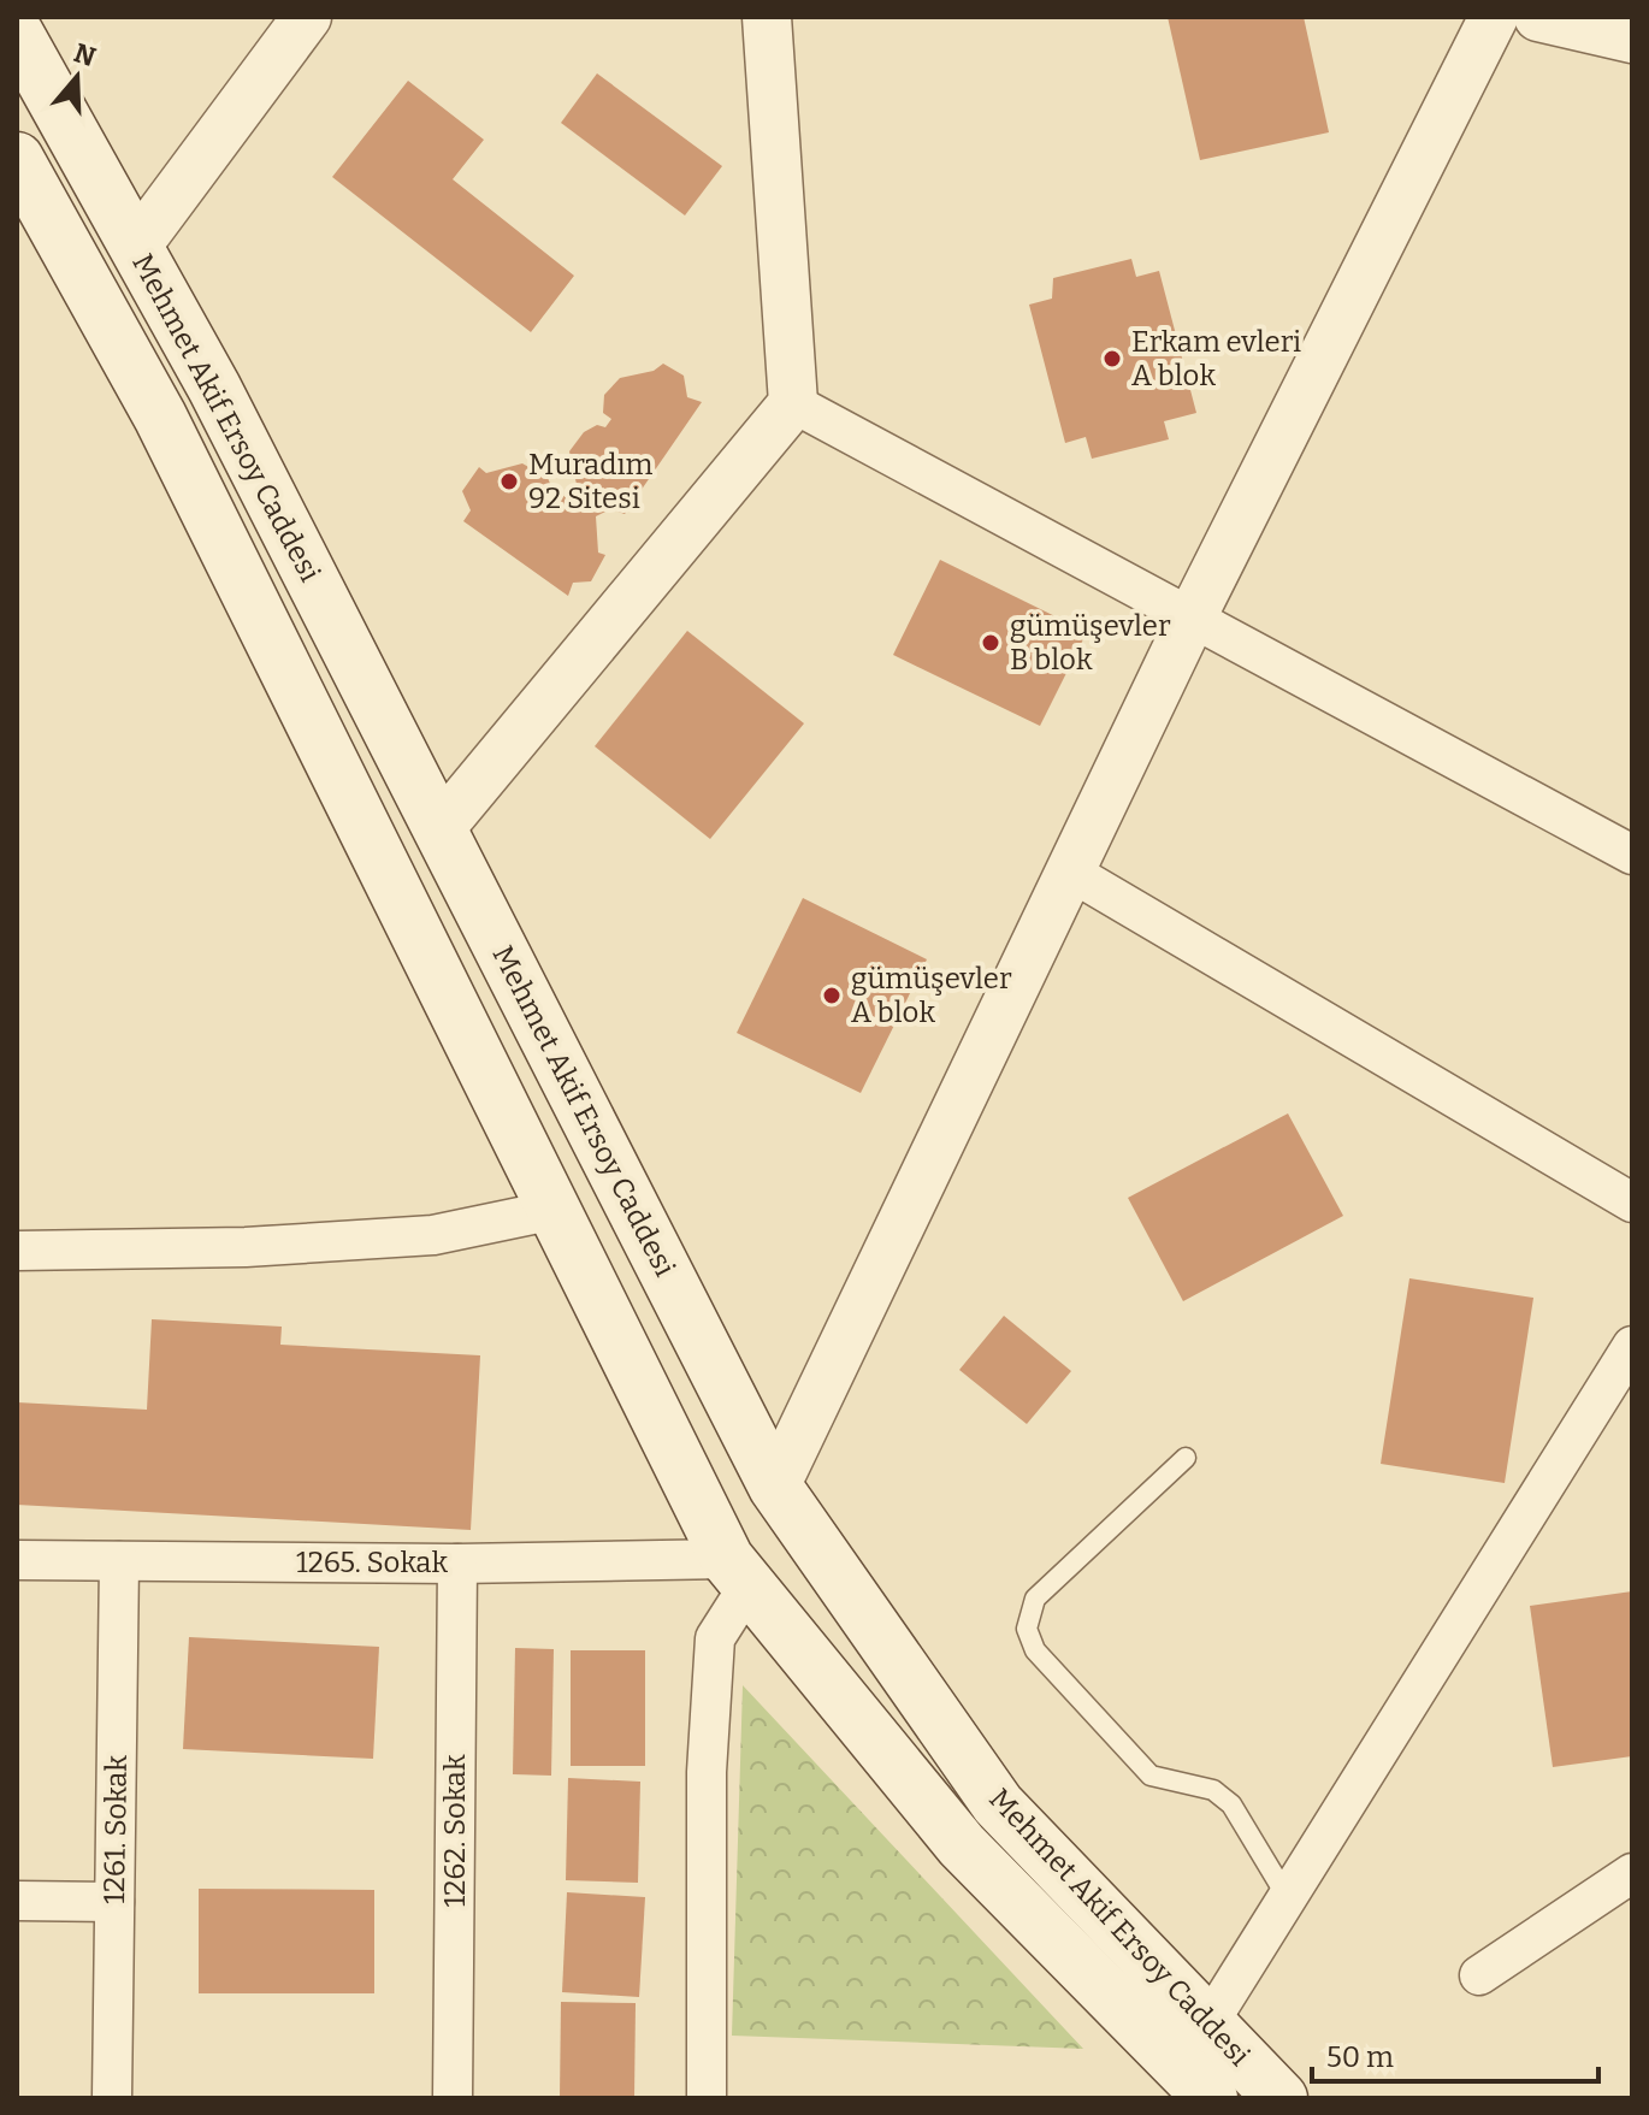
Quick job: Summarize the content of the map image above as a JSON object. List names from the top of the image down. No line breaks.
{"streets":{"main road":["Mehmet Akif Ersoy Caddesi"],"street":["1265. Sokak","1261. Sokak","1262. Sokak"]},"crossings":[["Mehmet Akif Ersoy Caddesi","1265. Sokak"],["1265. Sokak","1261. Sokak"],["1265. Sokak","1262. Sokak"]],"places":["Erkam evleri A blok","Muradım 92 Sitesi","gümüşevler B blok","gümüşevler A blok"],"scale_bar":"50 m","north":"top"}
